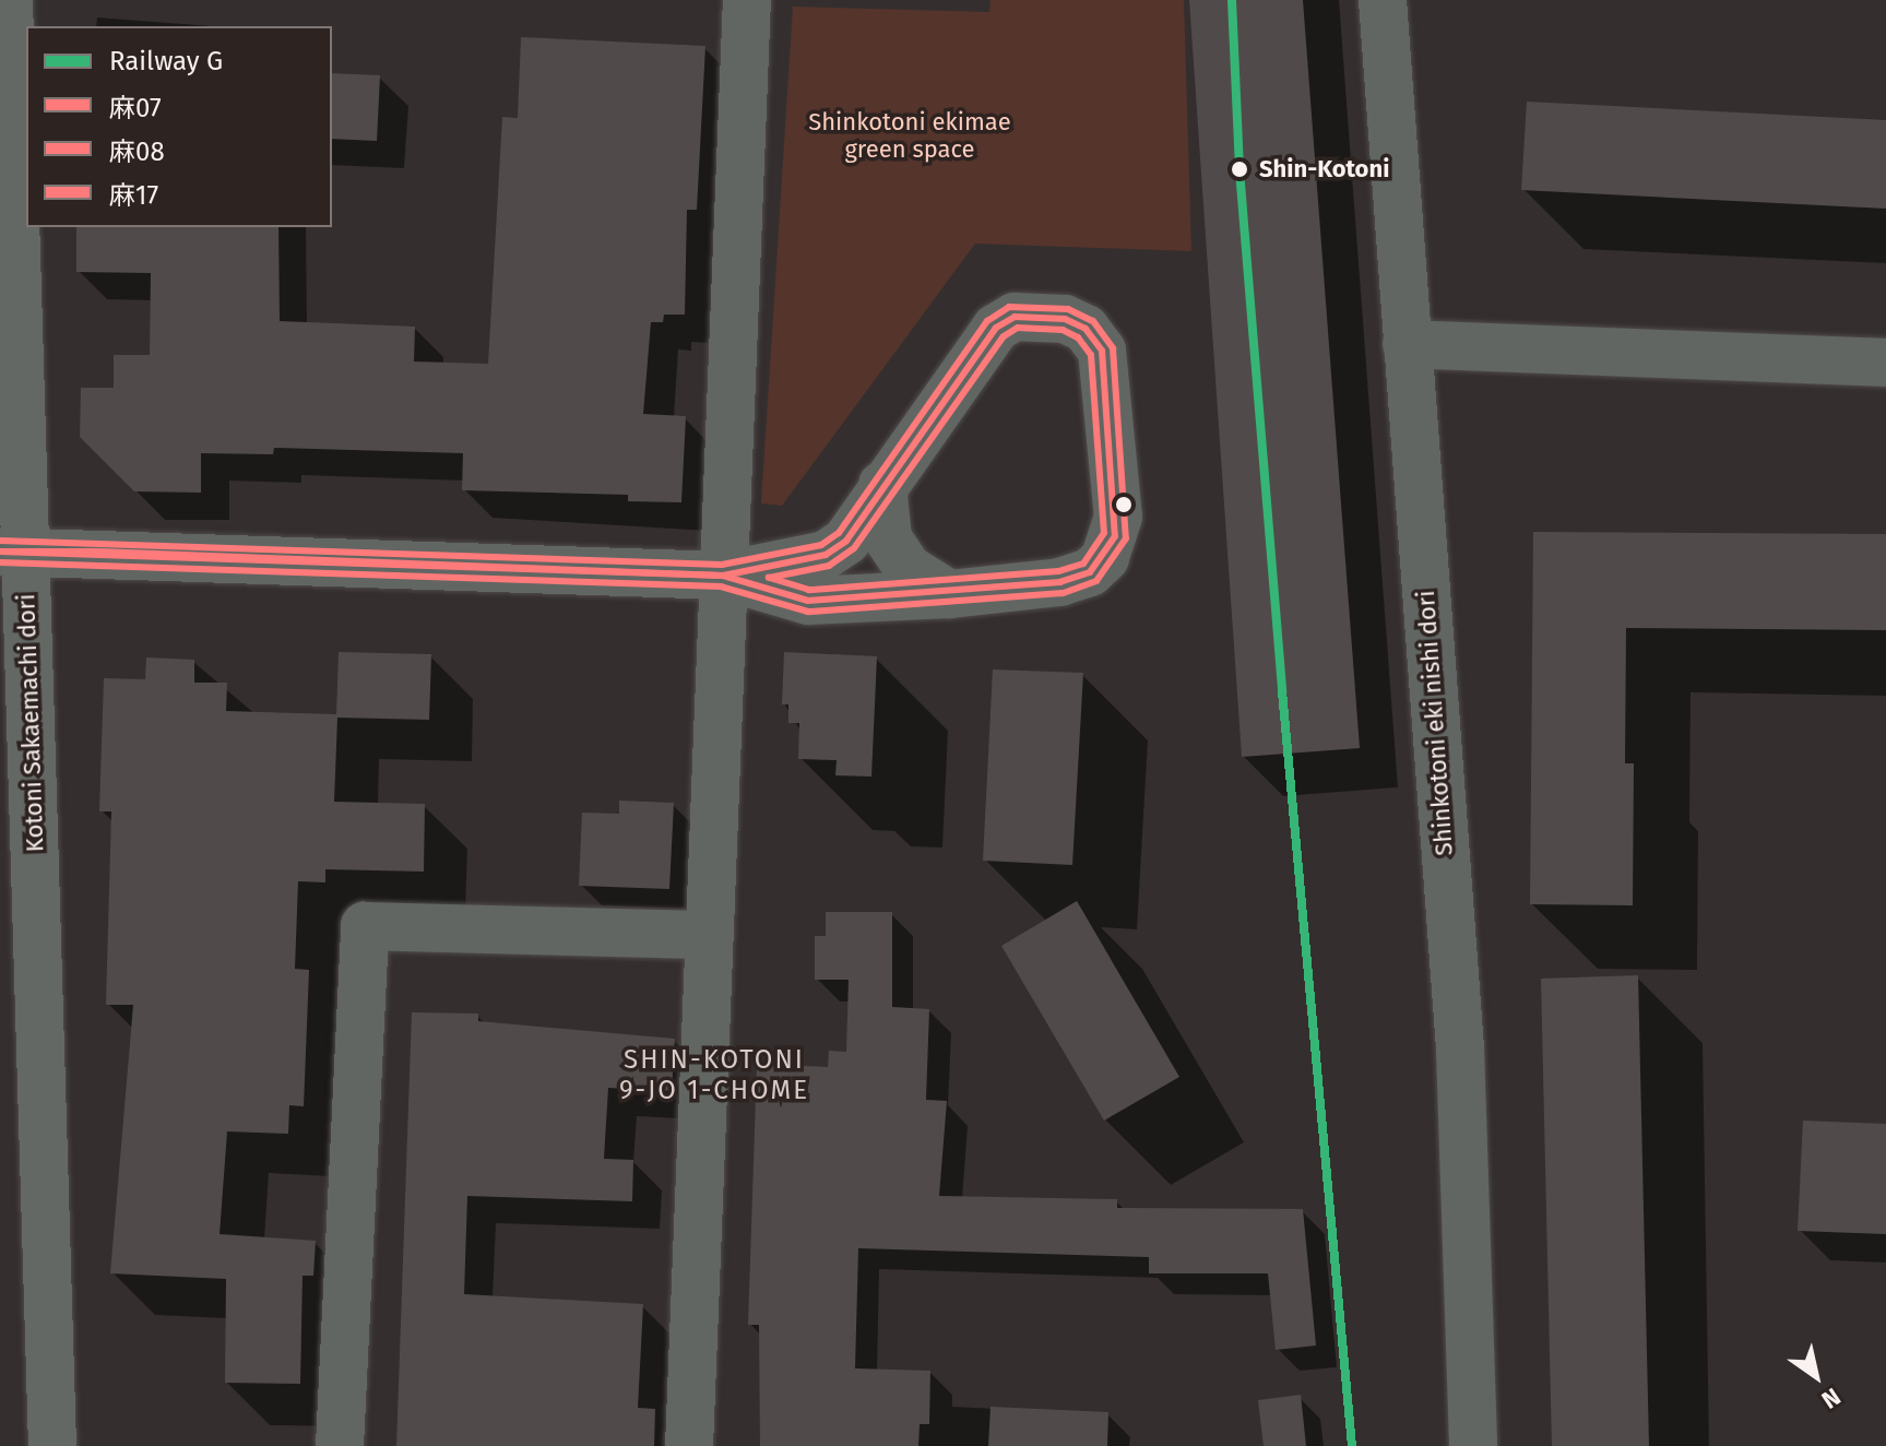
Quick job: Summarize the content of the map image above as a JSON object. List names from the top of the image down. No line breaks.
{"streets":{"main road":["Kotoni Sakaemachi dori"],"street":["Shinkotoni eki nishi dori"]},"districts":["SHIN-KOTONI 9-JO 1-CHOME"],"parks":["Shinkotoni ekimae green space"],"places":["Shin-Kotoni"],"lines":["rail line G","transit line 麻08","transit line 麻07","transit line 麻17"],"legend":["Railway G","麻07","麻08","麻17"],"north":"bottom right"}
